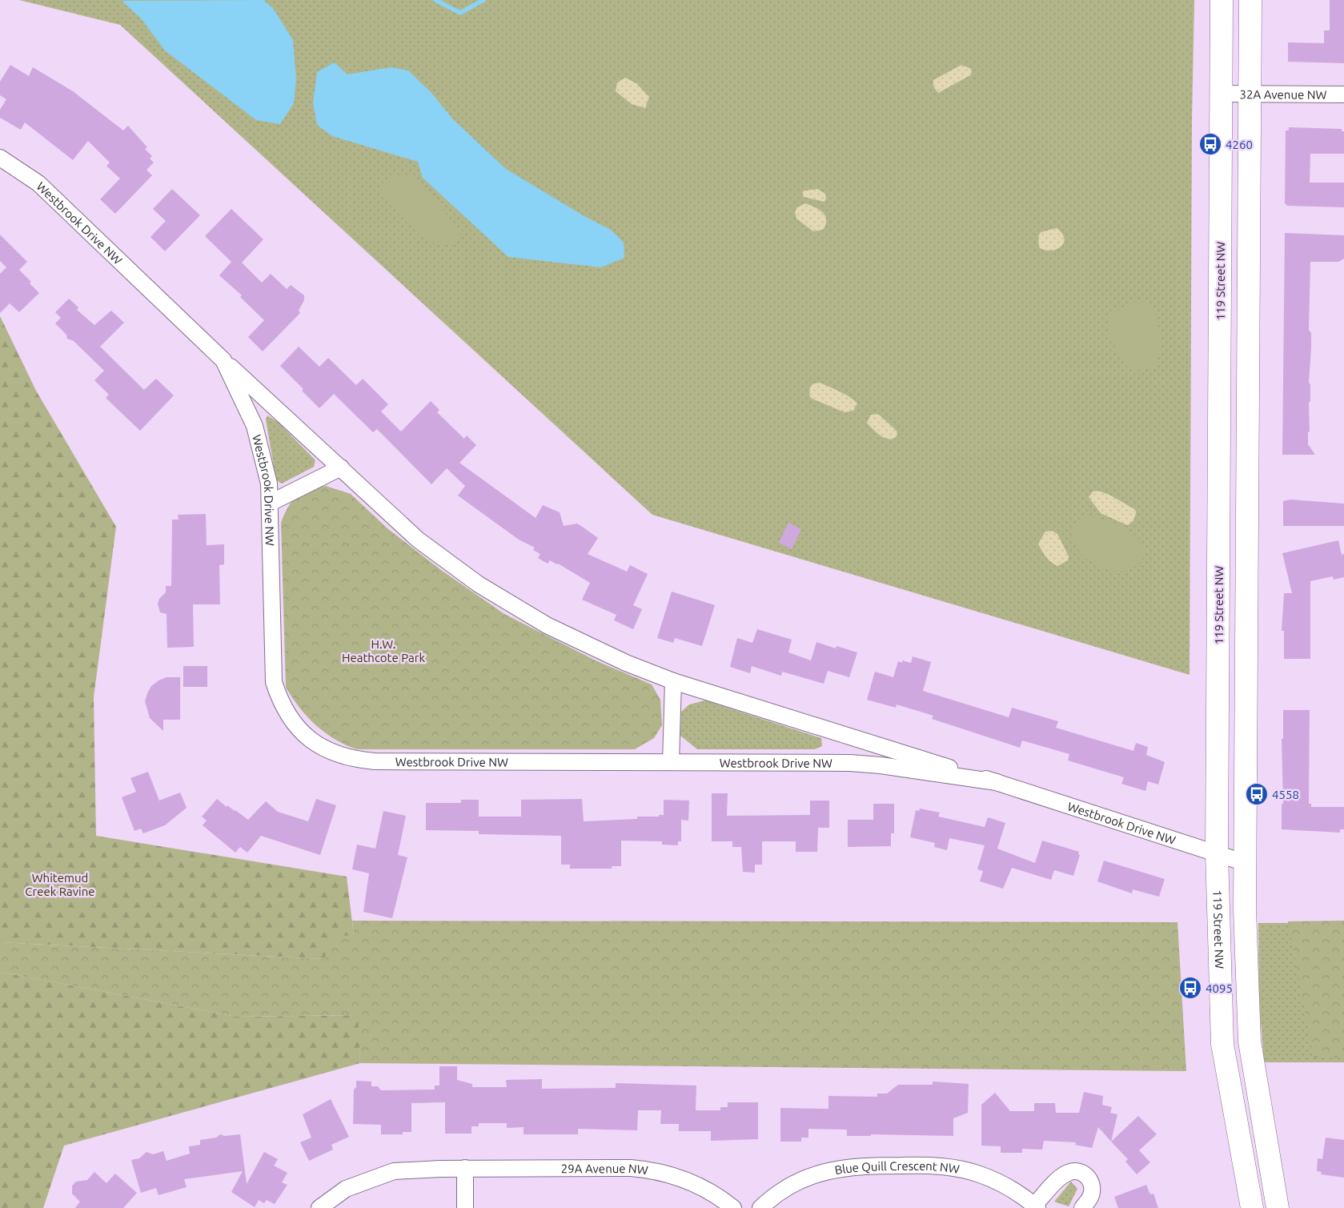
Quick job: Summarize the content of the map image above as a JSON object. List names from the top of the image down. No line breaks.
{"streets":{"main road":["119 Street NW"],"street":["32A Avenue NW","Westbrook Drive NW","29A Avenue NW","Blue Quill Crescent NW"]},"crossings":[["32A Avenue NW","119 Street NW"],["Westbrook Drive NW","119 Street NW"]],"parks":["H.W. Heathcote Park","Whitemud Creek Ravine"],"places":{"bus stop":["4260","4558","4095"]}}
